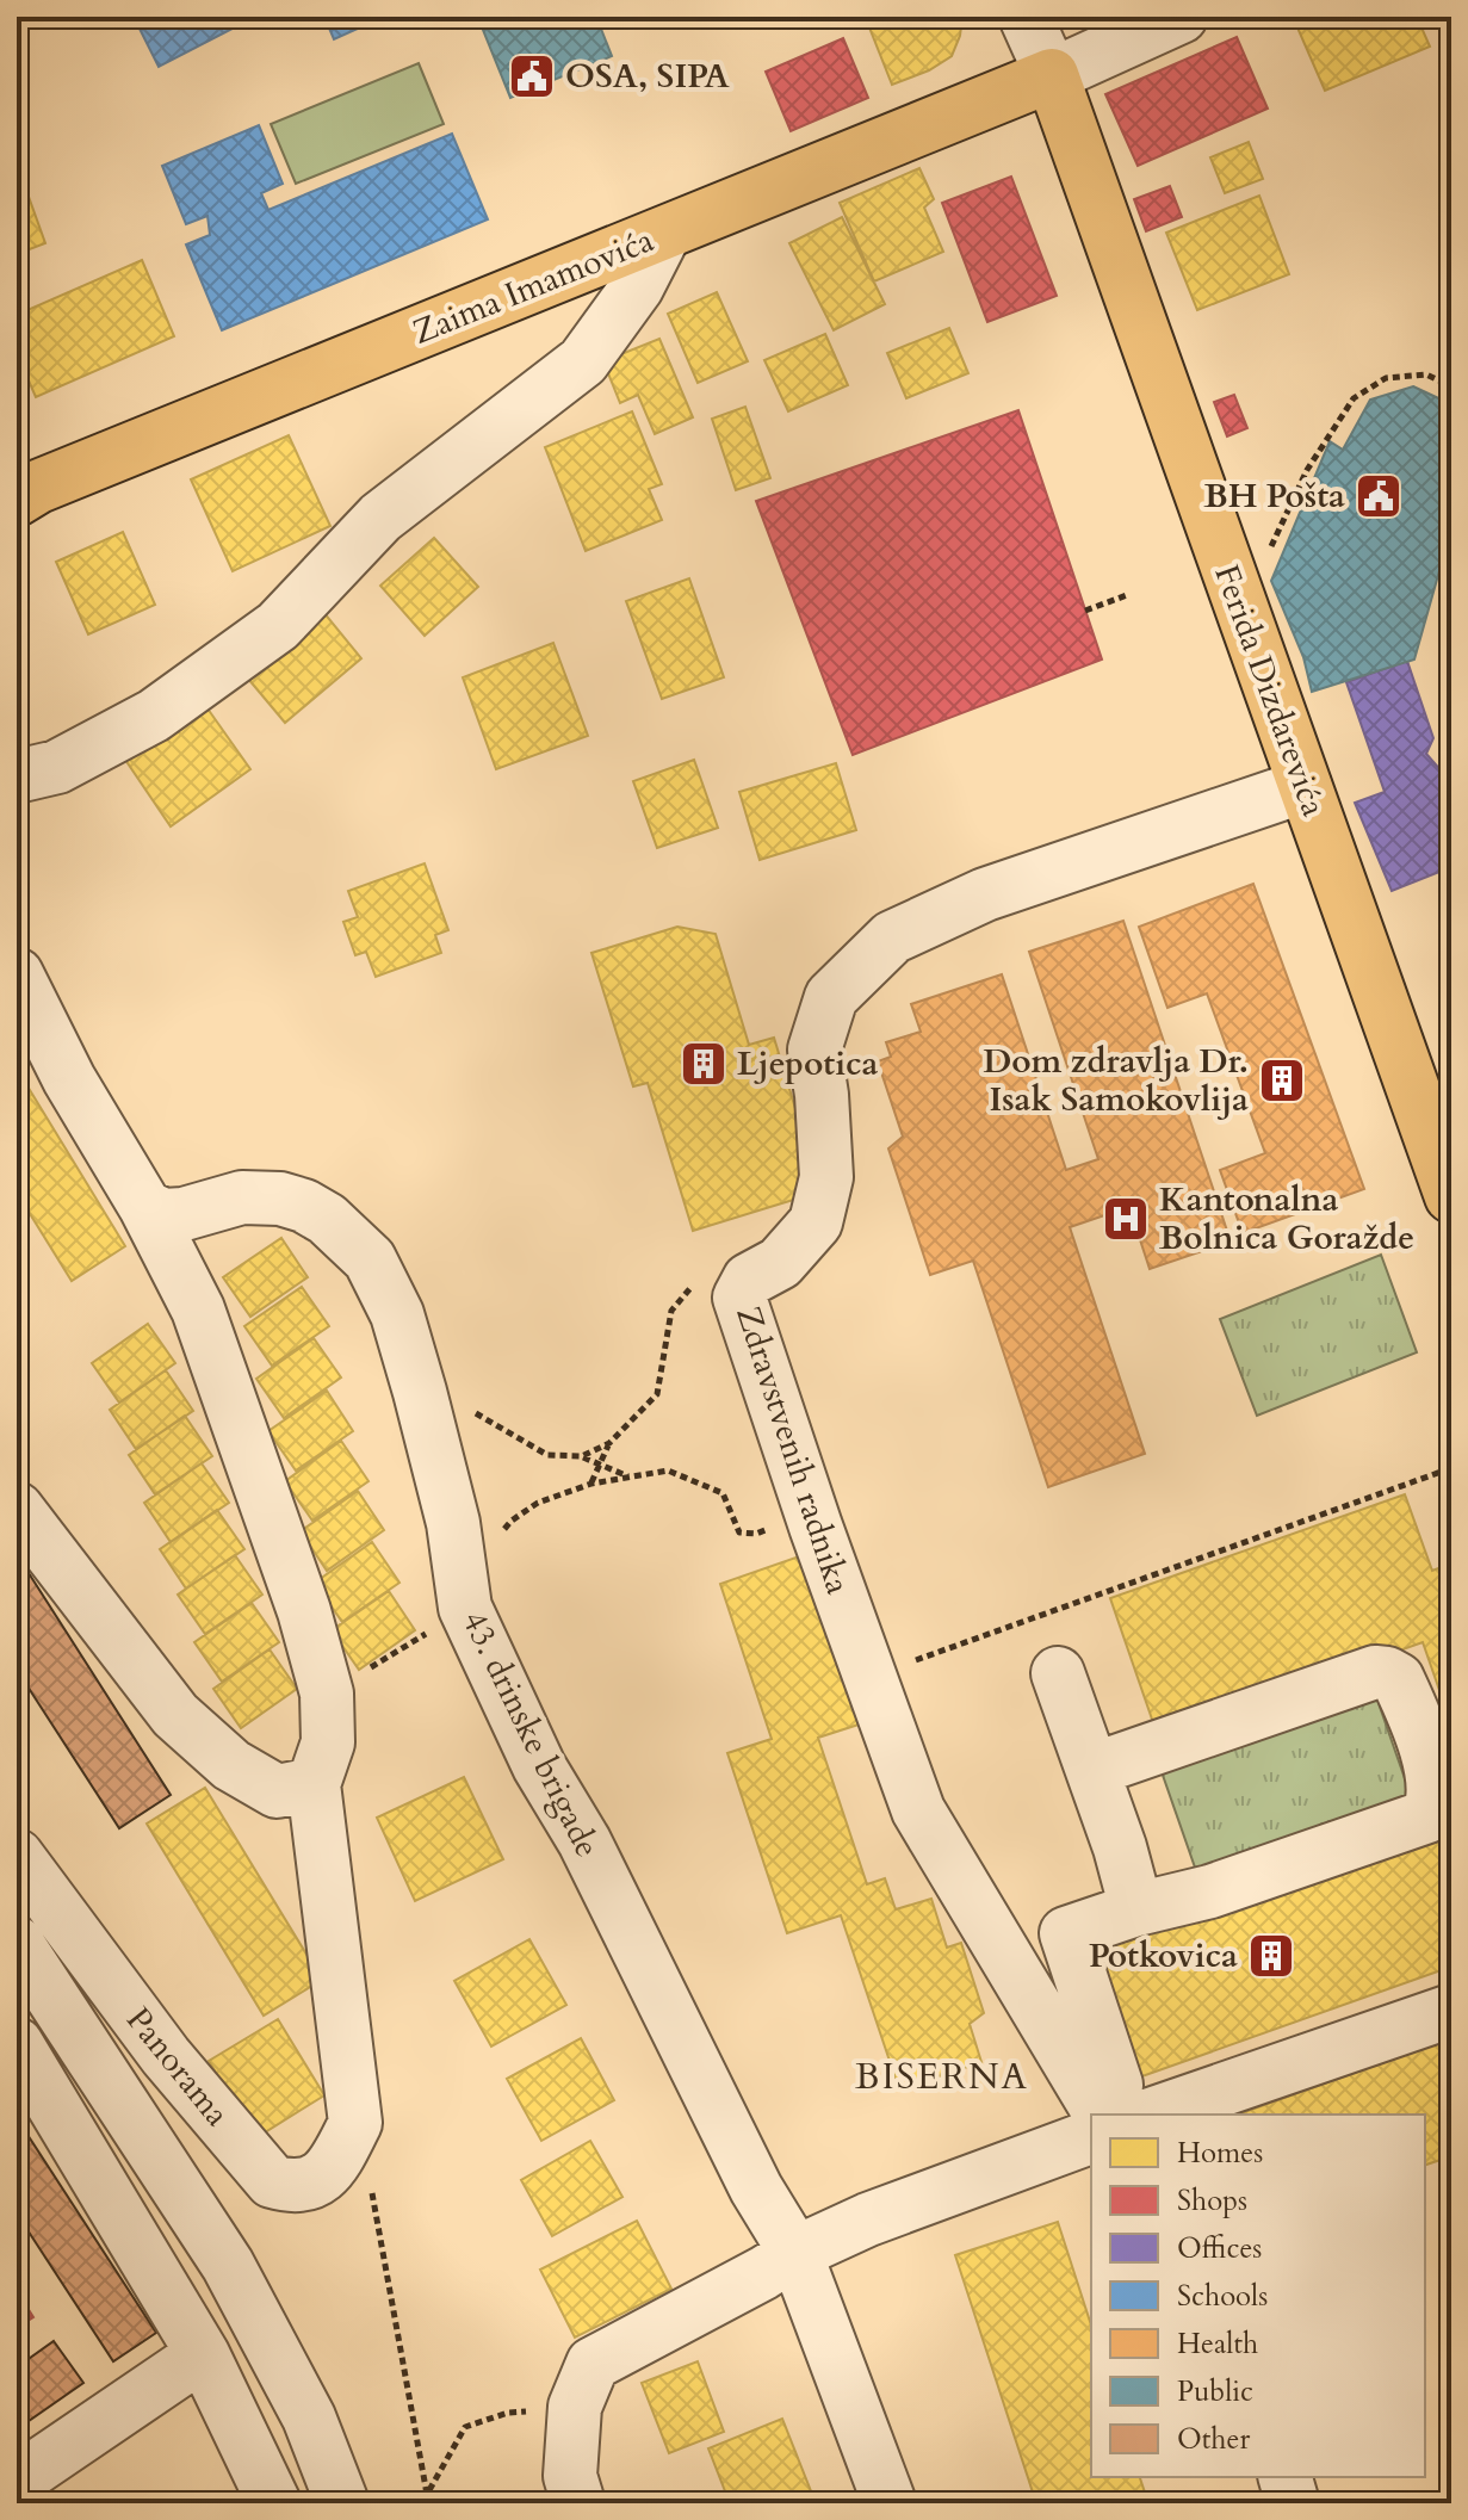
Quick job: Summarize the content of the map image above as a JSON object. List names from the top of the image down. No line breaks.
{"streets":{"main road":["Zaima Imamovića","Ferida Dizdarevića"],"street":["Zdravstvenih radnika","43. drinske brigade","Panorama"]},"crossings":[["Zaima Imamovića","Ferida Dizdarevića"],["Ferida Dizdarevića","Zdravstvenih radnika"]],"districts":["BISERNA"],"places":{"public building":["OSA, SIPA","BH Pošta"],"building":["Ljepotica","Dom zdravlja Dr. Isak Samokovlija","Potkovica"],"hospital":["Kantonalna Bolnica Goražde"]},"legend":["Homes","Shops","Offices","Schools","Health","Public","Other"]}
